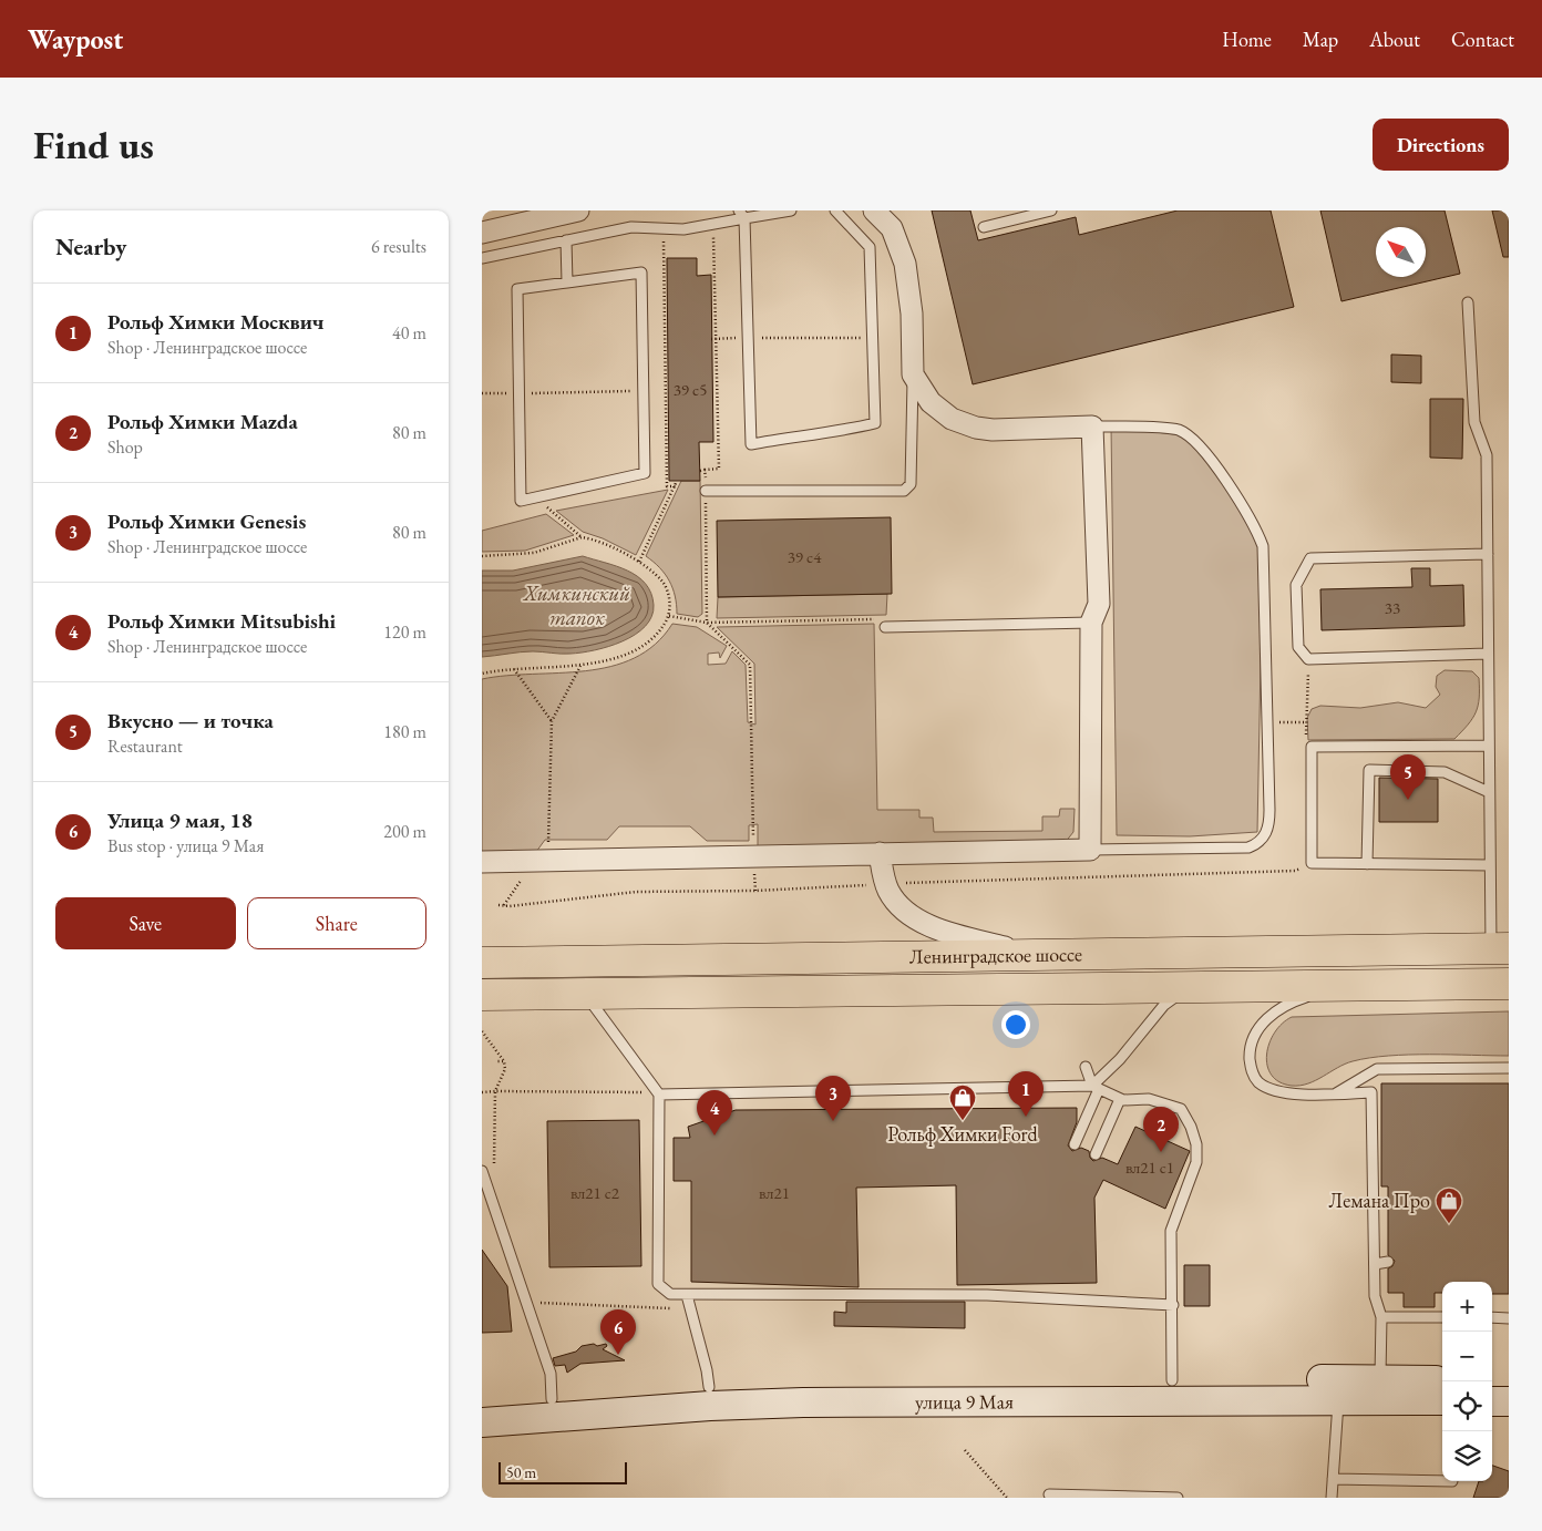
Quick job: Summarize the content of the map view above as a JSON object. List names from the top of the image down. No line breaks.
{"streets":{"highway":["Ленинградское шоссе"],"main road":["улица 9 Мая"]},"water":["Химкинский тапок"],"places":{"shop":["Рольф Химки Ford","Лемана Про"]},"house_numbers":["39 с5","39 с4","33","вл21 с1","вл21 с2","вл21"],"scale_bar":"50 m","north":"top left","page":{"header":"Waypost","nav":["Home","Map","About","Contact"],"buttons":["Directions",["Save","Share"]],"title":"Find us","heading":["Nearby","6 results"],"list":[{"mark":"1","name":"Рольф Химки Москвич","note":"Shop · Ленинградское шоссе","value":"40 m"},{"mark":"2","name":"Рольф Химки Mazda","note":"Shop","value":"80 m"},{"mark":"3","name":"Рольф Химки Genesis","note":"Shop · Ленинградское шоссе","value":"80 m"},{"mark":"4","name":"Рольф Химки Mitsubishi","note":"Shop · Ленинградское шоссе","value":"120 m"},{"mark":"5","name":"Вкусно — и точка","note":"Restaurant","value":"180 m"},{"mark":"6","name":"Улица 9 мая, 18","note":"Bus stop · улица 9 Мая","value":"200 m"}],"pins":["5","1","3","4","2","6"],"map_buttons":["+","−"],"scale":"50 m"}}
